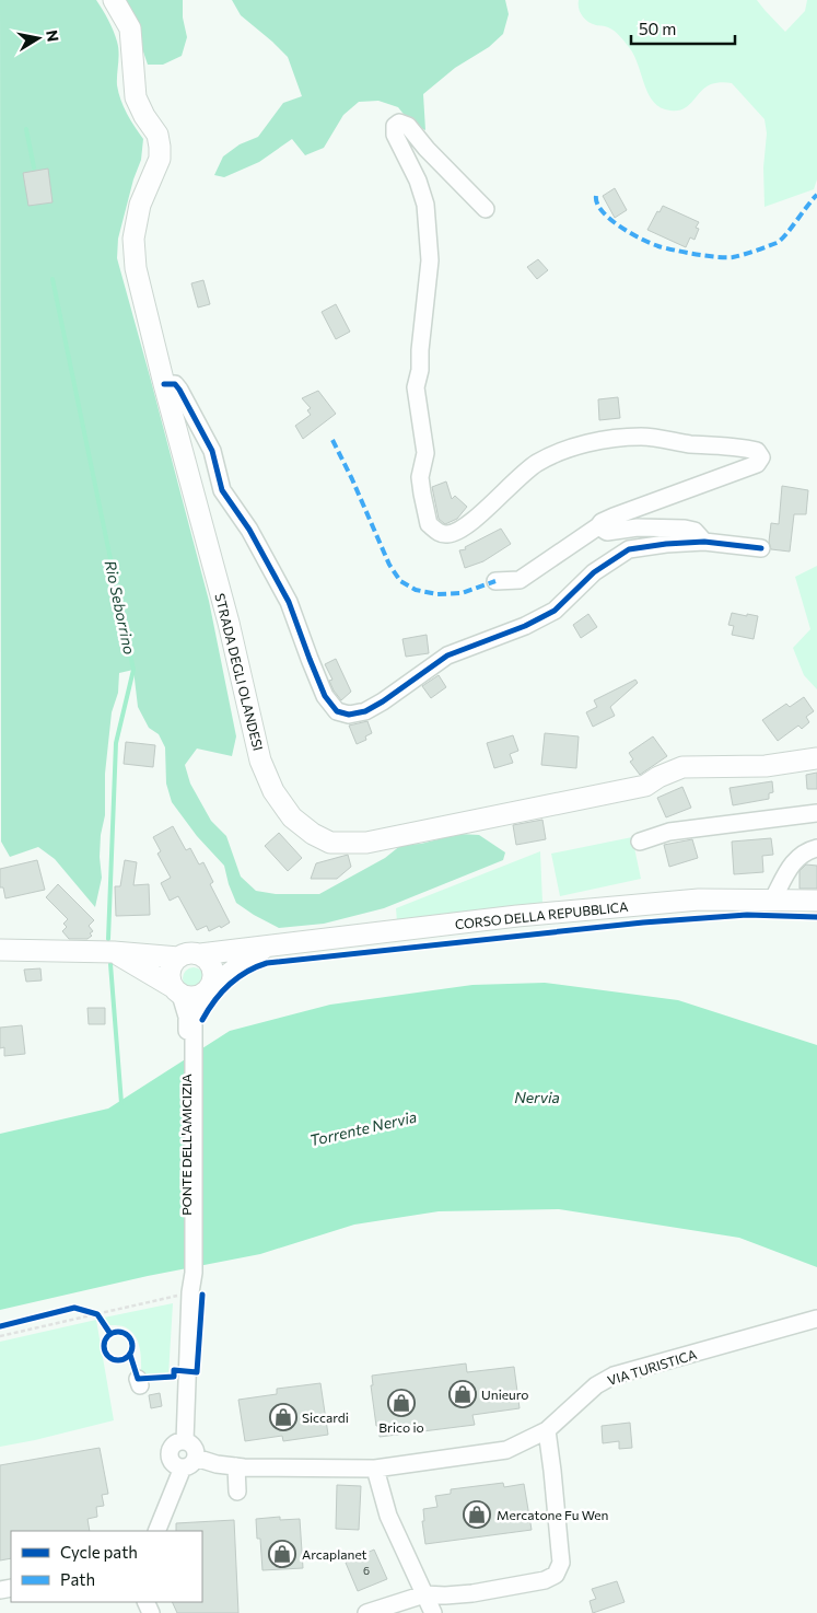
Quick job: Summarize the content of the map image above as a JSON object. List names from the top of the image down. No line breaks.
{"streets":{"main road":["STRADA DEGLI OLANDESI","CORSO DELLA REPUBBLICA"],"street":["PONTE DELL'AMICIZIA","VIA TURISTICA"]},"crossings":[["PONTE DELL'AMICIZIA","VIA TURISTICA"]],"water":["Rio Seborrino","Nervia","Torrente Nervia"],"places":{"shop":["Unieuro","Brico io","Siccardi","Mercatone Fu Wen","Arcaplanet"]},"house_numbers":["6"],"legend":["Cycle path","Path"],"scale_bar":"50 m","north":"right"}
